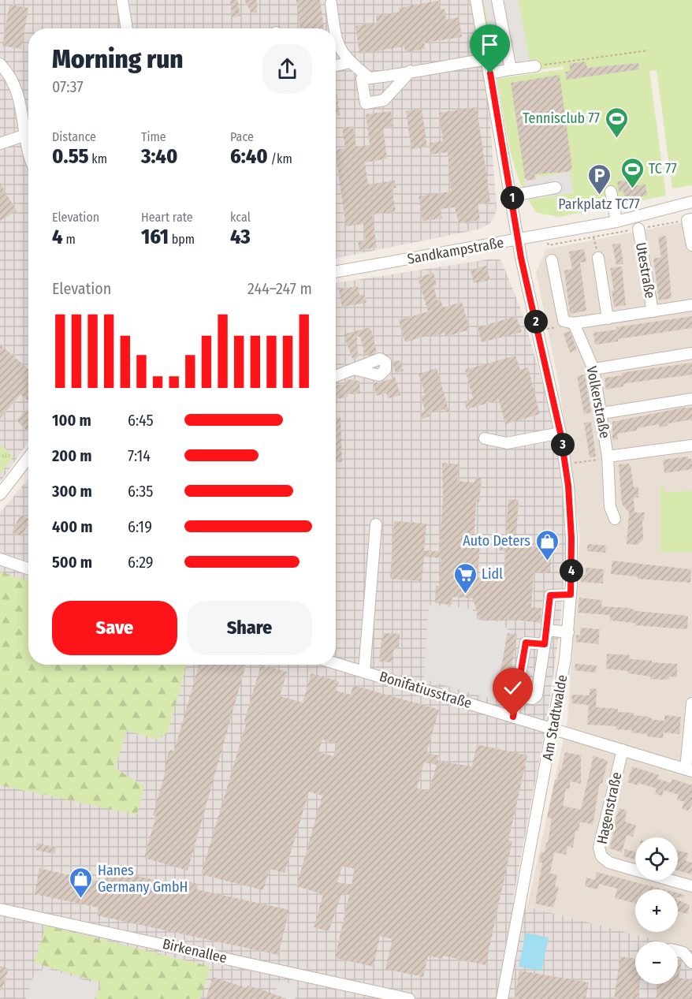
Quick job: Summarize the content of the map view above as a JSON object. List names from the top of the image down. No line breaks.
{"streets":{"street":["Sandkampstraße","Utestraße","Volkerstraße","Bonifatiusstraße","Am Stadtwalde","Hagenstraße","Birkenallee"]},"crossings":[["Sandkampstraße","Am Stadtwalde"],["Utestraße","Volkerstraße"],["Bonifatiusstraße","Am Stadtwalde"],["Bonifatiusstraße","Hagenstraße"]],"places":{"sports":["Tennisclub 77","TC 77"],"parking":["Parkplatz TC77"],"shop":["Auto Deters","Hanes Germany GmbH"],"supermarket":["Lidl"]},"page":{"heading":["Morning run","07:37"],"stats":[["Distance","0.55 km"],["Time","3:40"],["Pace","6:40 /km"],["Elevation","4 m"],["Heart rate","161 bpm"],["kcal","43"]],"pins":["1","2","3","4"],"chart":["Elevation","244–247 m"],"list":[{"name":"100 m","note":"6:45"},{"name":"200 m","note":"7:14"},{"name":"300 m","note":"6:35"},{"name":"400 m","note":"6:19"},{"name":"500 m","note":"6:29"}],"buttons":["Save","Share"],"map_buttons":["+","−"]}}
